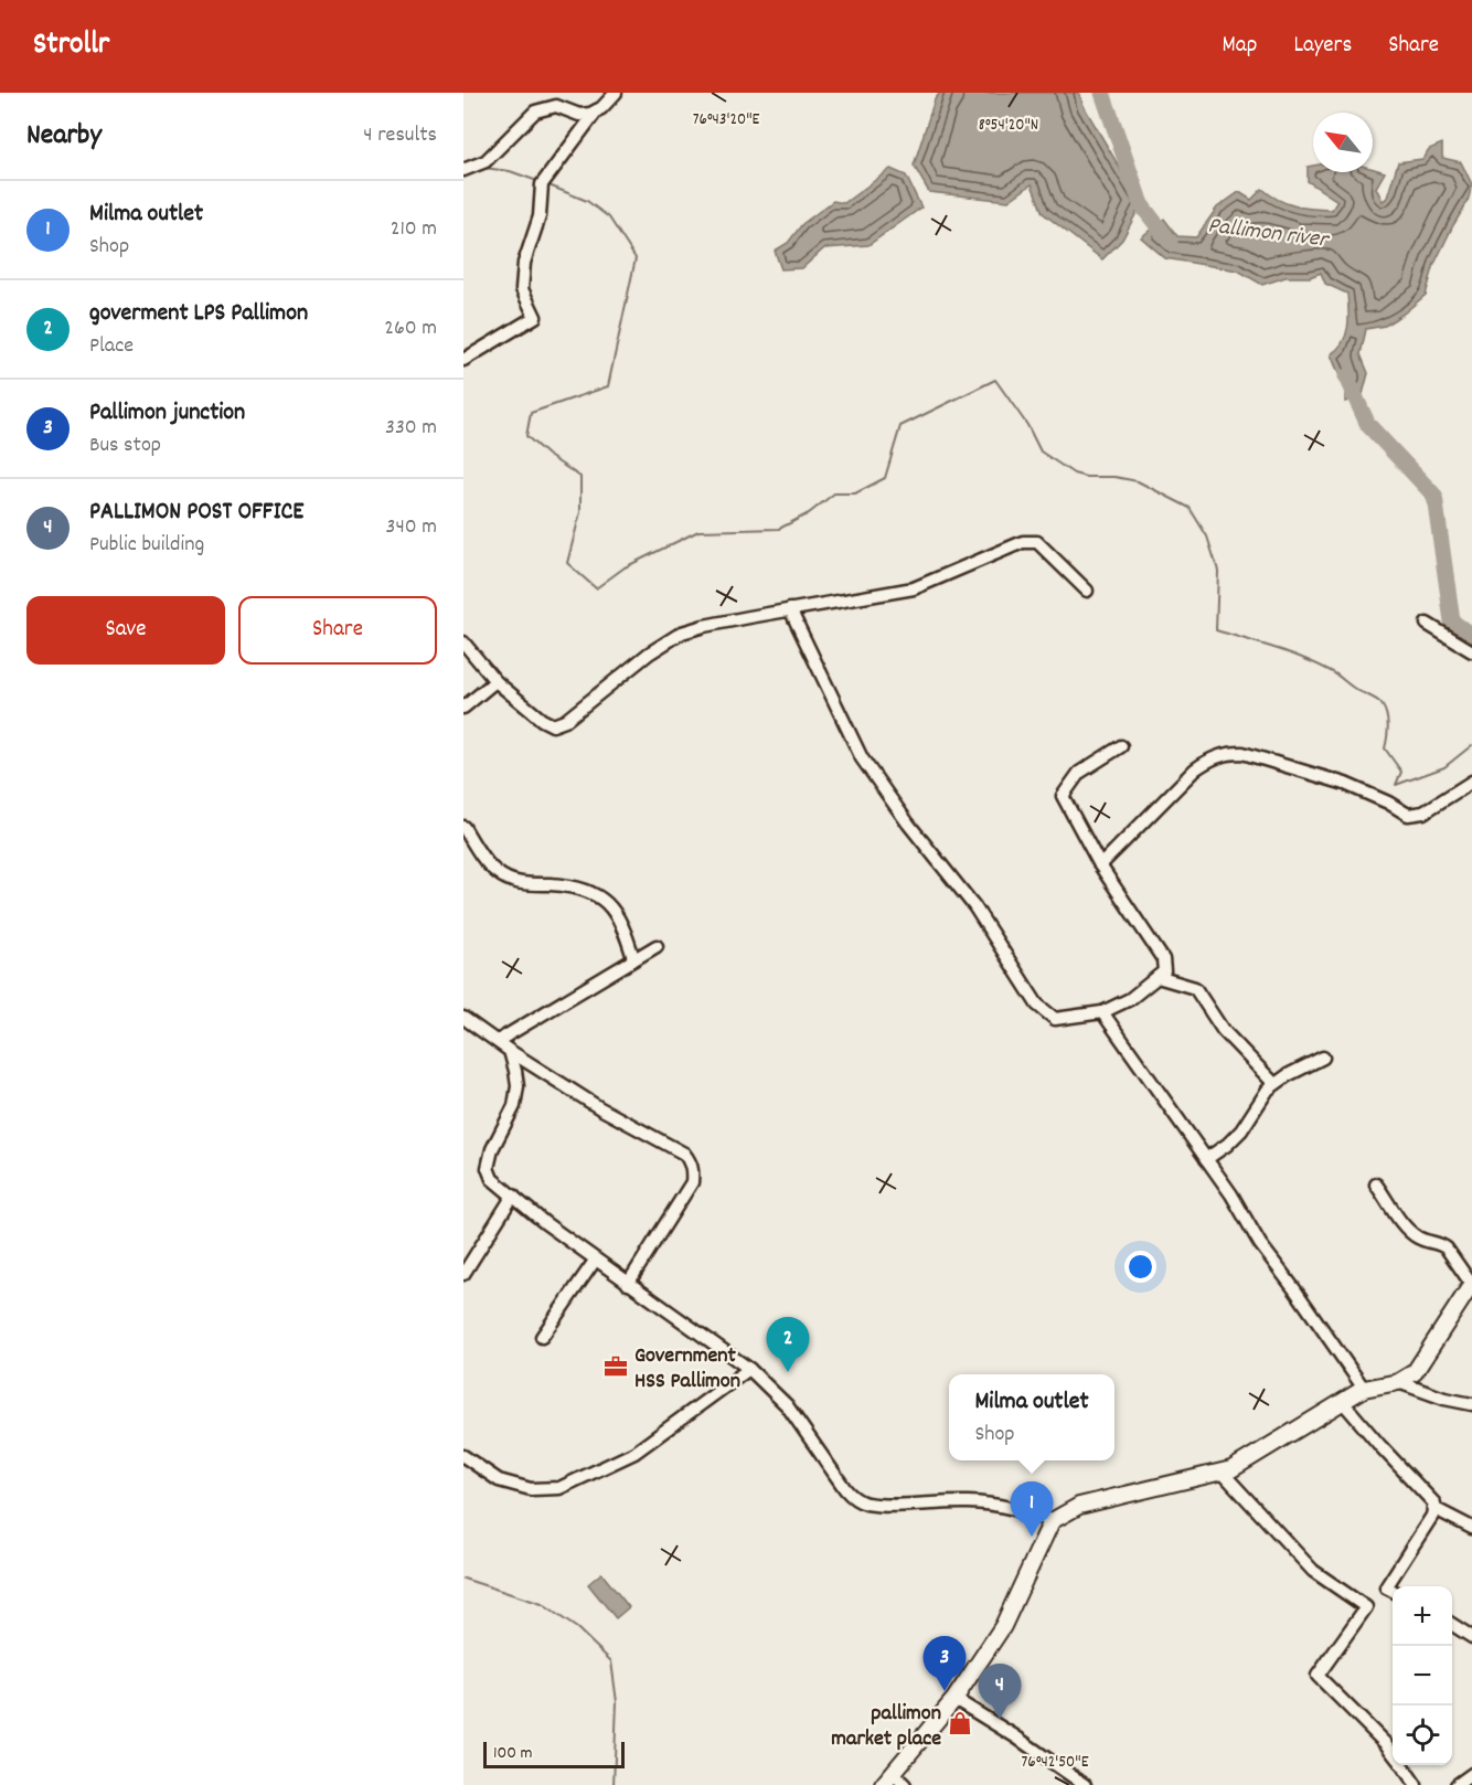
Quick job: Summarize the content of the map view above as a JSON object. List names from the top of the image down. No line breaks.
{"water":["Pallimon river"],"places":{"office":["Government HSS Pallimon"],"shop":["pallimon market place"]},"scale_bar":"100 m","north":"top left","page":{"header":"Strollr","nav":["Map","Layers","Share"],"heading":["Nearby","4 results"],"list":[{"mark":"1","name":"Milma outlet","note":"Shop","value":"210 m"},{"mark":"2","name":"goverment LPS Pallimon","note":"Place","value":"260 m"},{"mark":"3","name":"Pallimon junction","note":"Bus stop","value":"330 m"},{"mark":"4","name":"PALLIMON POST OFFICE","note":"Public building","value":"340 m"}],"buttons":["Save","Share"],"pins":["2","1","3","4"],"popup":["Milma outlet","Shop"],"map_buttons":["+","−"],"scale":"100 m"},"coordinates":["76°43'20\"E","8°54'20\"N","76°42'50\"E"]}
